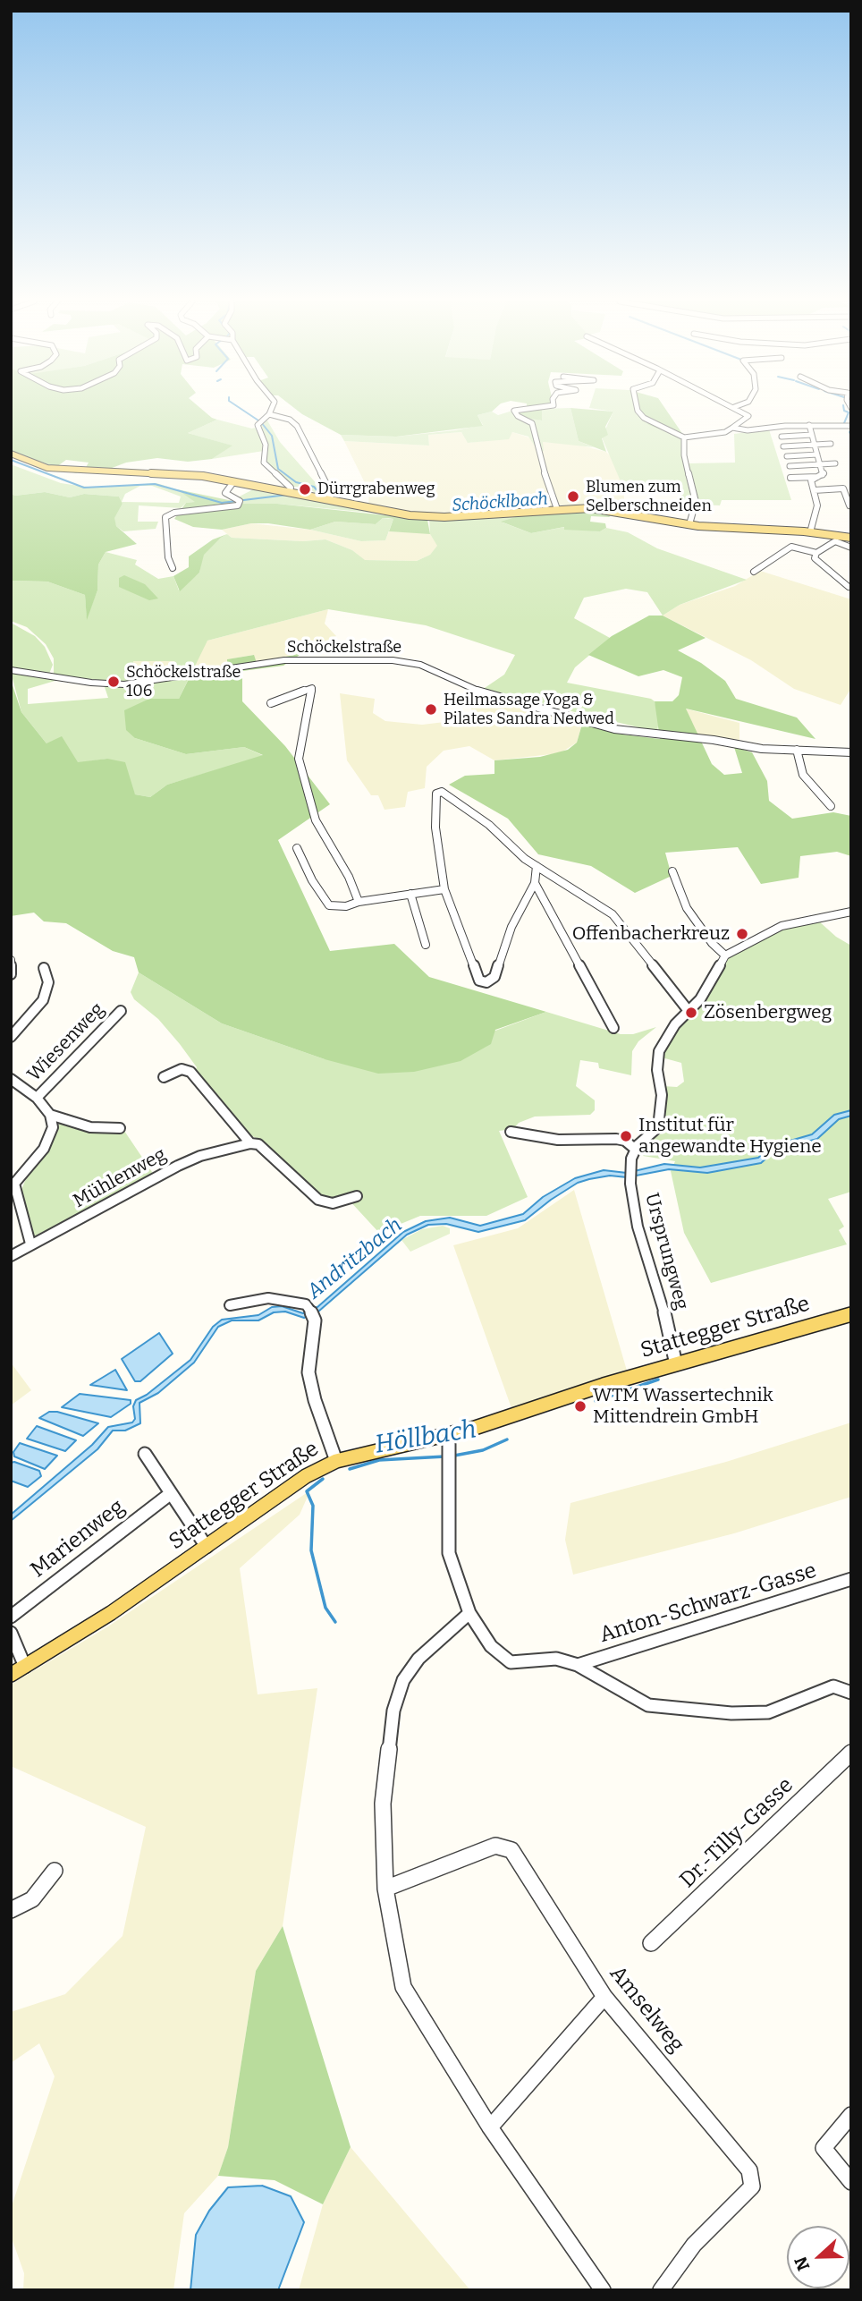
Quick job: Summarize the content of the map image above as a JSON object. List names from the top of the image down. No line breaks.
{"streets":{"main road":["Stattegger Straße"],"street":["Schöckelstraße","Wiesenweg","Mühlenweg","Ursprungweg","Marienweg","Anton-Schwarz-Gasse","Dr.-Tilly-Gasse","Amselweg"]},"crossings":[["Ursprungweg","Stattegger Straße"]],"water":["Schöcklbach","Andritzbach","Höllbach"],"places":["Dürrgrabenweg","Blumen zum Selberschneiden","Schöckelstraße 106","Heilmassage Yoga & Pilates Sandra Nedwed","Offenbacherkreuz","Zösenbergweg","Institut für angewandte Hygiene","WTM Wassertechnik Mittendrein GmbH"],"north":"left"}
